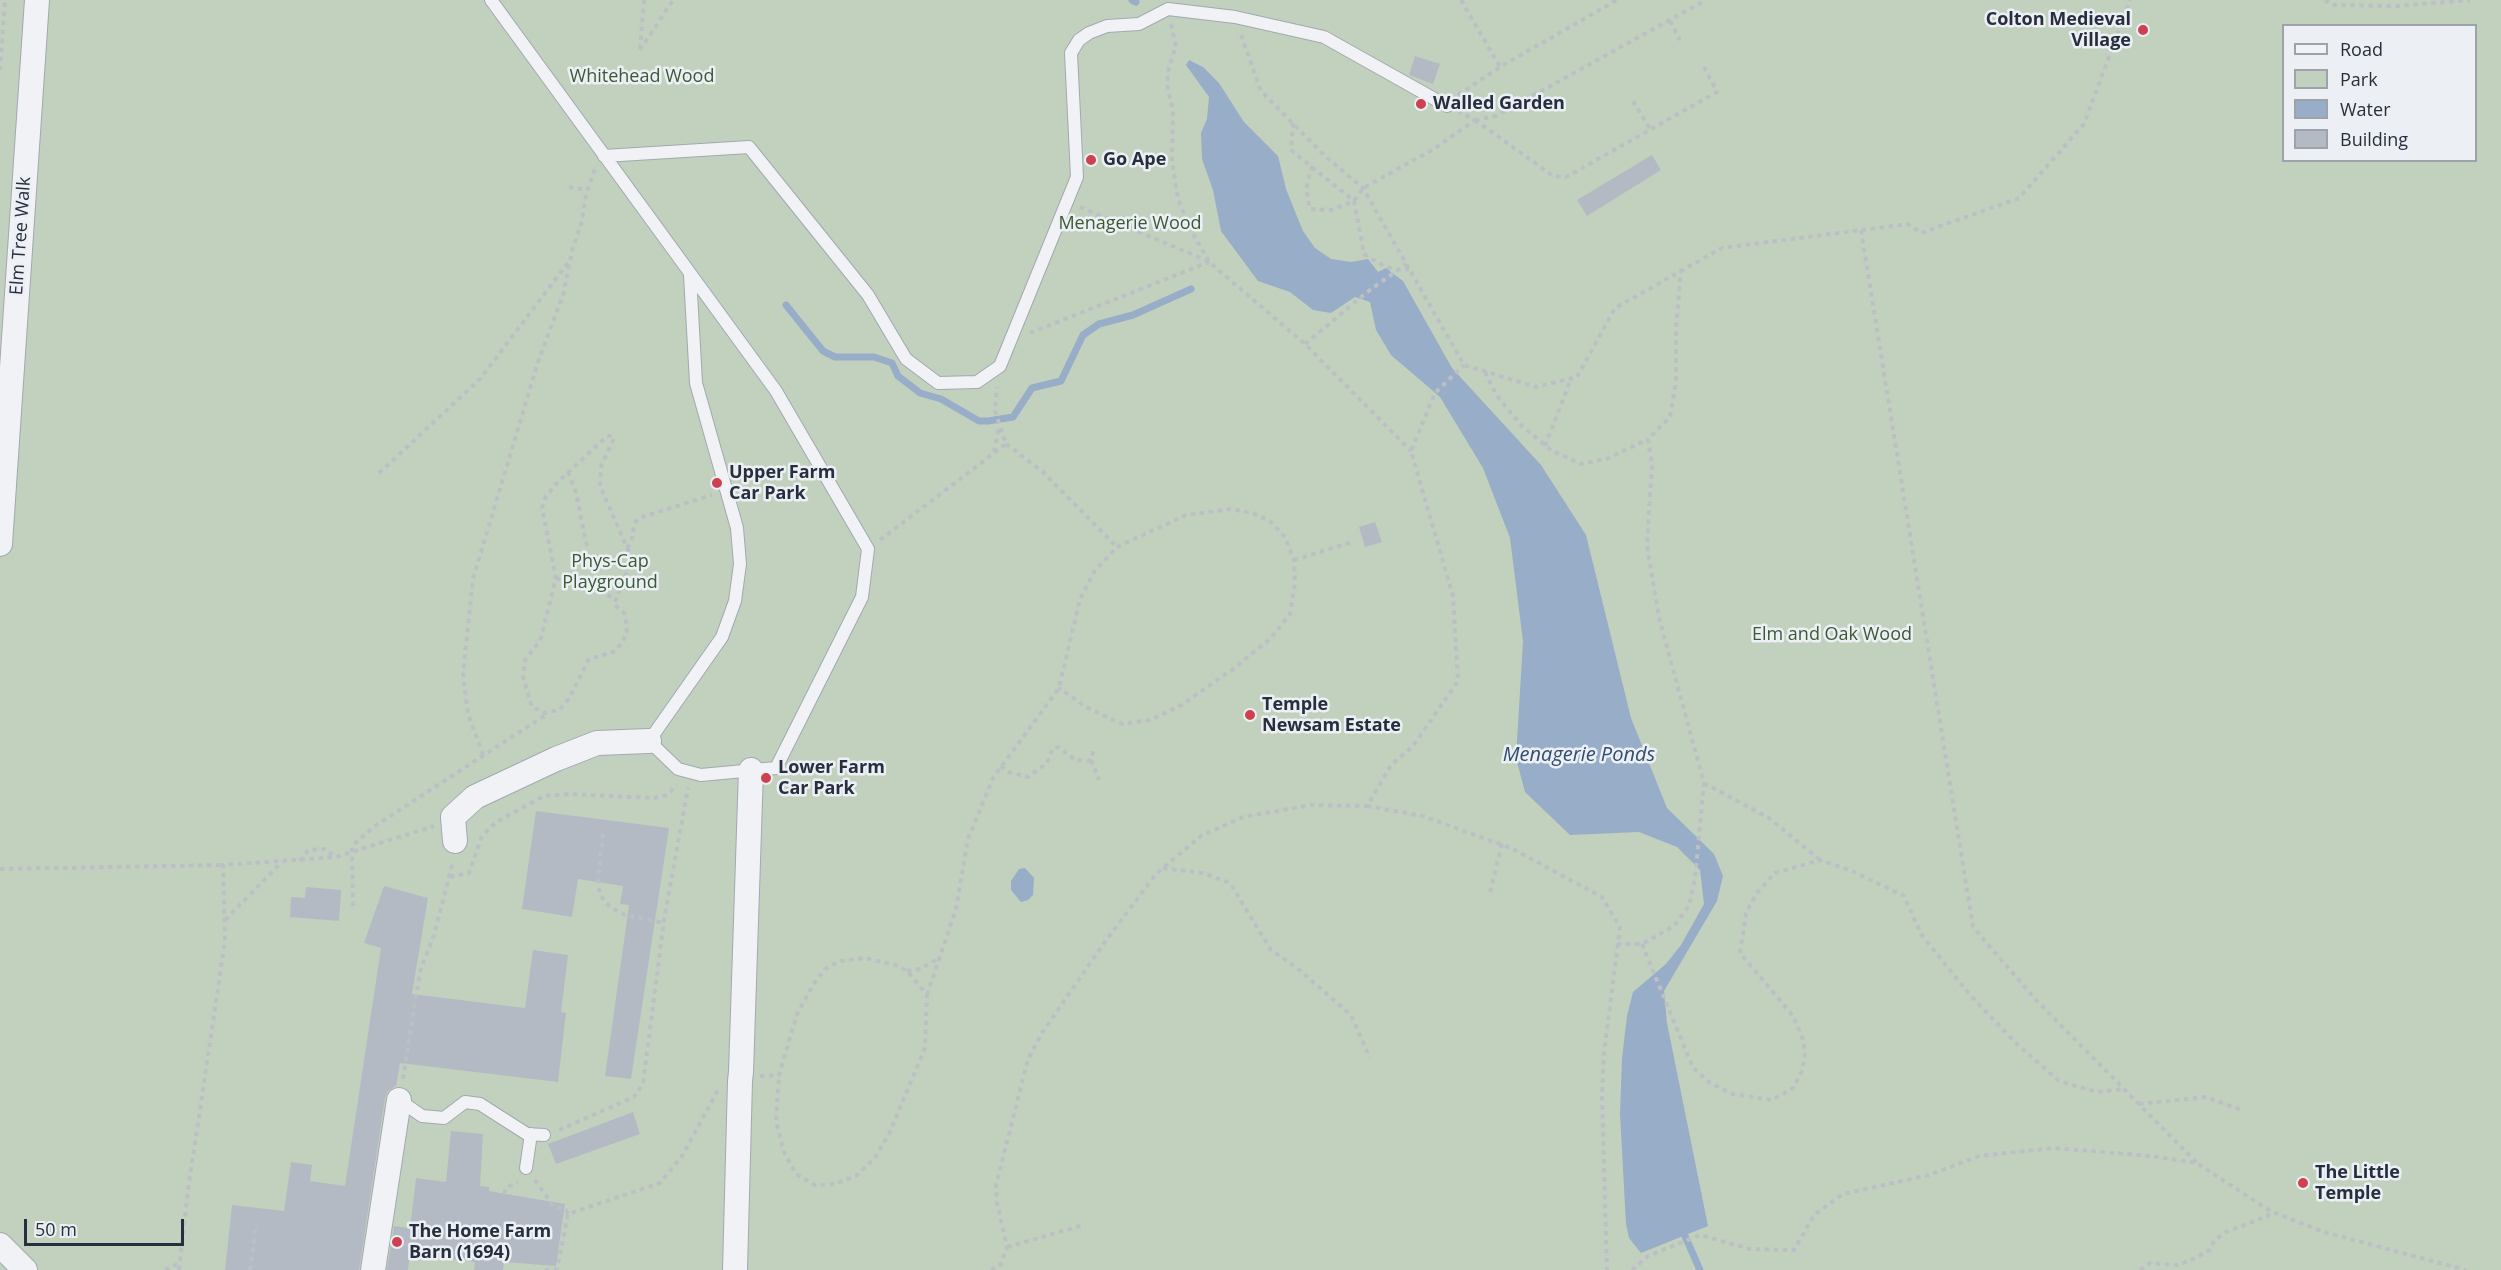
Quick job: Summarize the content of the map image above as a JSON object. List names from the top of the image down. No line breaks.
{"streets":{"street":["Elm Tree Walk"]},"water":["Menagerie Ponds"],"parks":["Whitehead Wood","Menagerie Wood","Phys-Cap Playground","Elm and Oak Wood"],"places":["Colton Medieval Village","Walled Garden","Go Ape","Upper Farm Car Park","Temple Newsam Estate","Lower Farm Car Park","The Little Temple","The Home Farm Barn (1694)"],"legend":["Road","Park","Water","Building"],"scale_bar":"50 m"}
